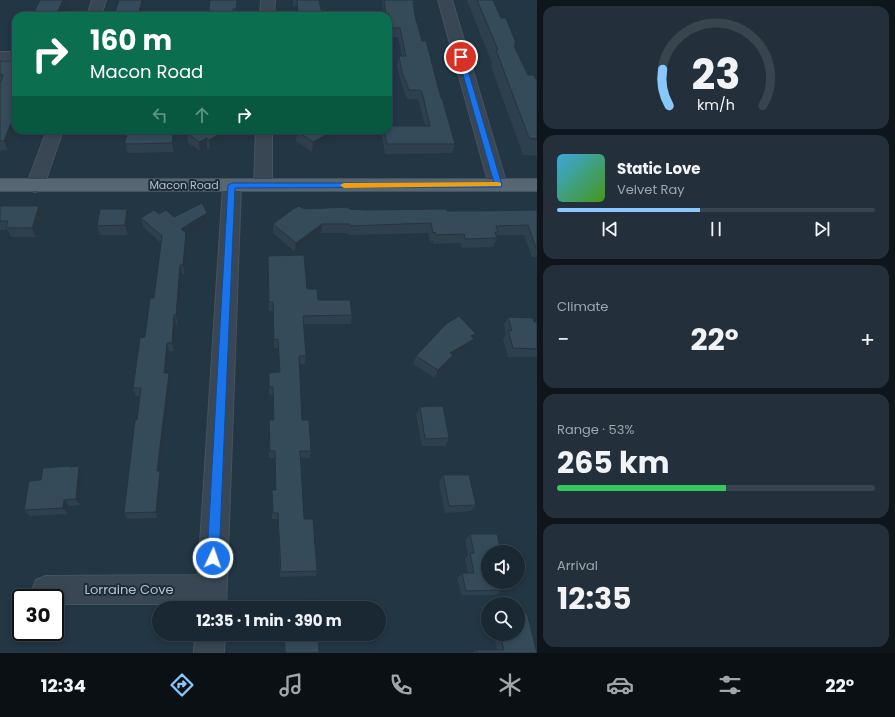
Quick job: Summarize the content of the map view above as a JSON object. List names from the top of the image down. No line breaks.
{"streets":{"main road":["Macon Road"],"street":["Lorraine Cove"]},"page":{"turn":["160 m","Macon Road"],"song":["Static Love","Velvet Ray"],"tile":["Climate",["Range · 53%","265 km"],["Arrival","12:35"]],"heat":["−","22°","+"],"limit":"30","trip":"12:35 · 1 min · 390 m","tabs":["12:34","22°"],"gauge":["23","km/h"]}}
